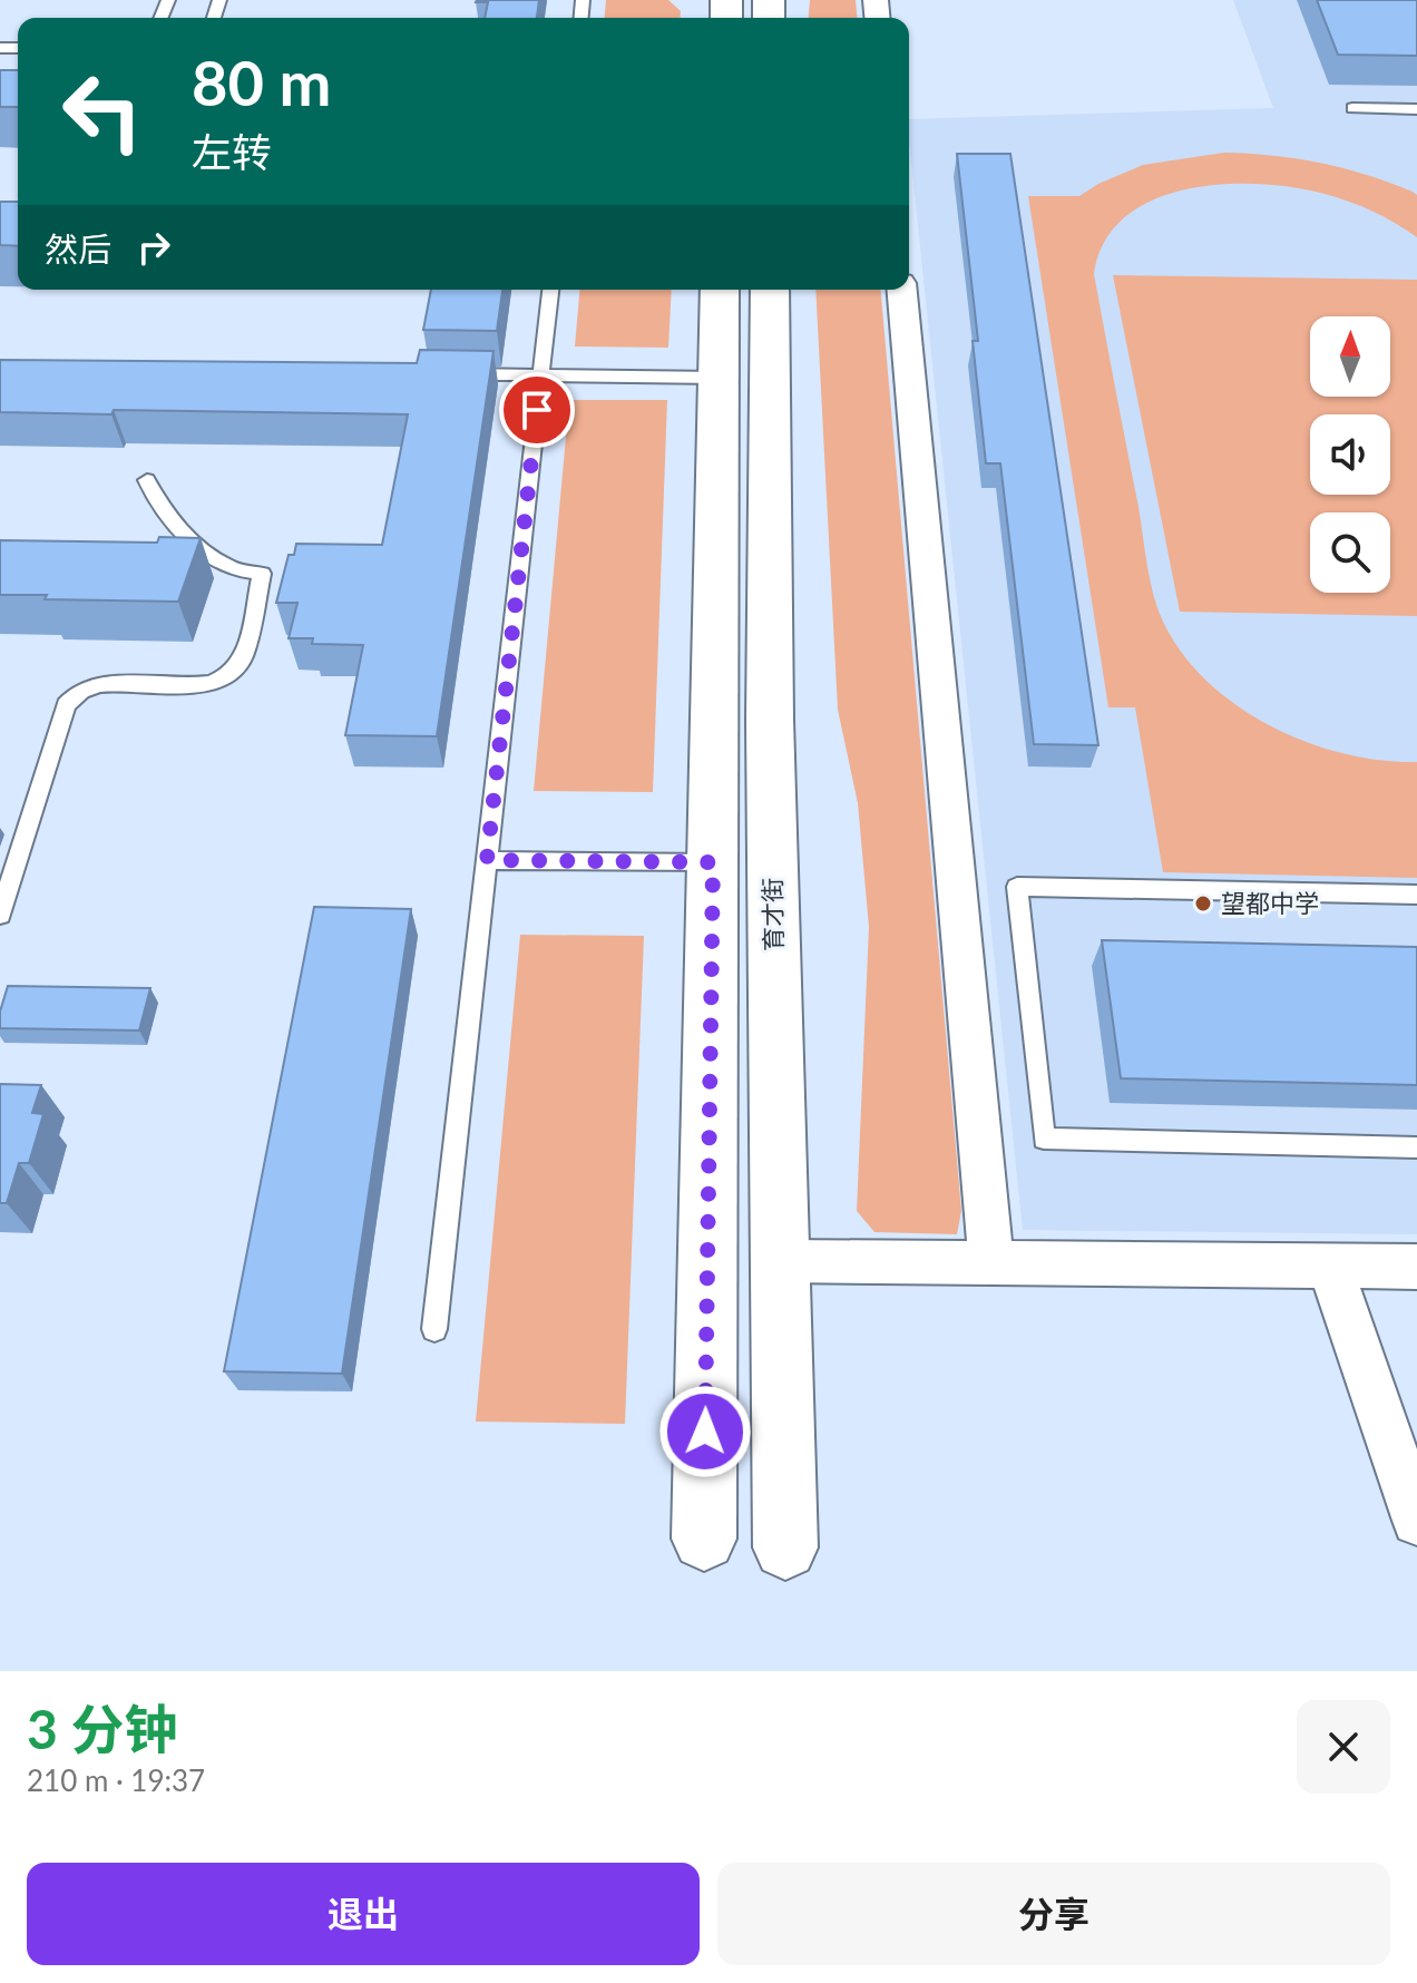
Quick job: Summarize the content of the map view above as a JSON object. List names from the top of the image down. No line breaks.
{"streets":{"street":["育才街"]},"places":["望都中学"],"north":"top","page":{"turn":["80 m","左转"],"then":"然后","heading":["3 分钟","210 m · 19:37"],"buttons":["退出","分享"]}}
